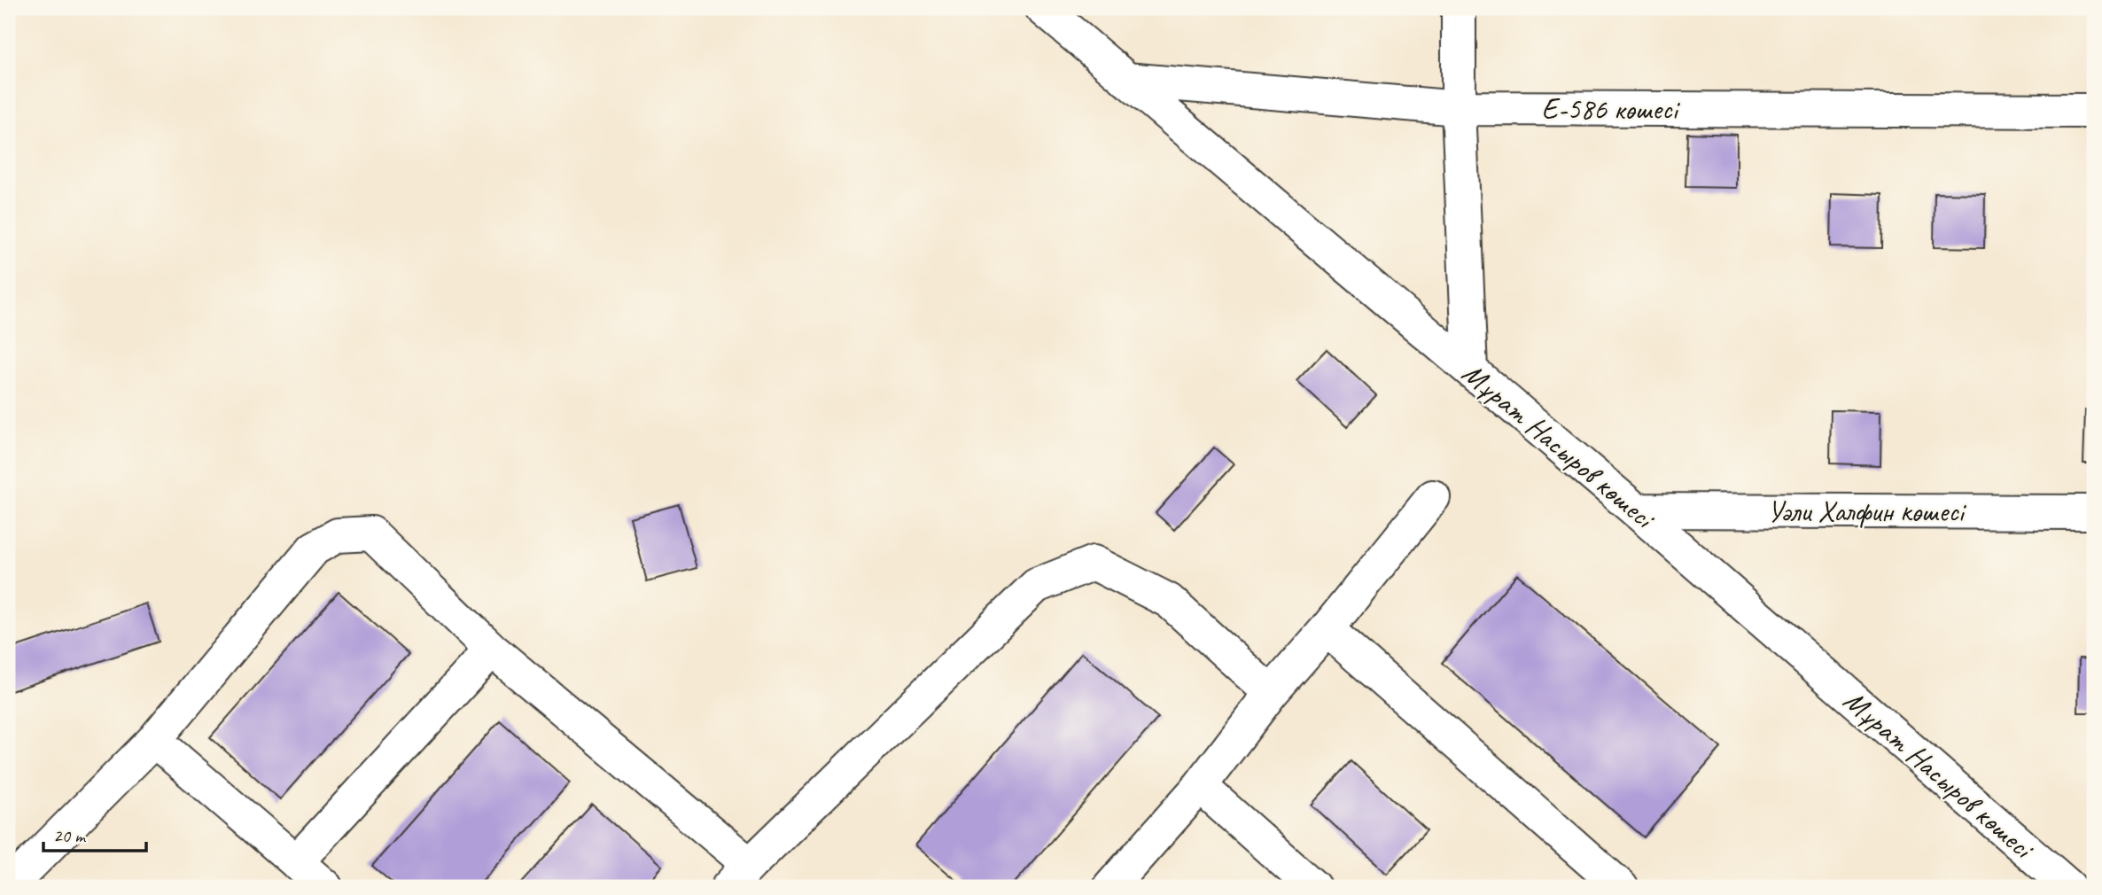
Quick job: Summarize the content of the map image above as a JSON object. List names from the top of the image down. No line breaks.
{"streets":{"street":["Е-586 көшесі","Мұрат Насыров көшесі","Уәли Халфин көшесі"]},"crossings":[["Е-586 көшесі","Мұрат Насыров көшесі"],["Мұрат Насыров көшесі","Уәли Халфин көшесі"]],"scale_bar":"20 m"}
